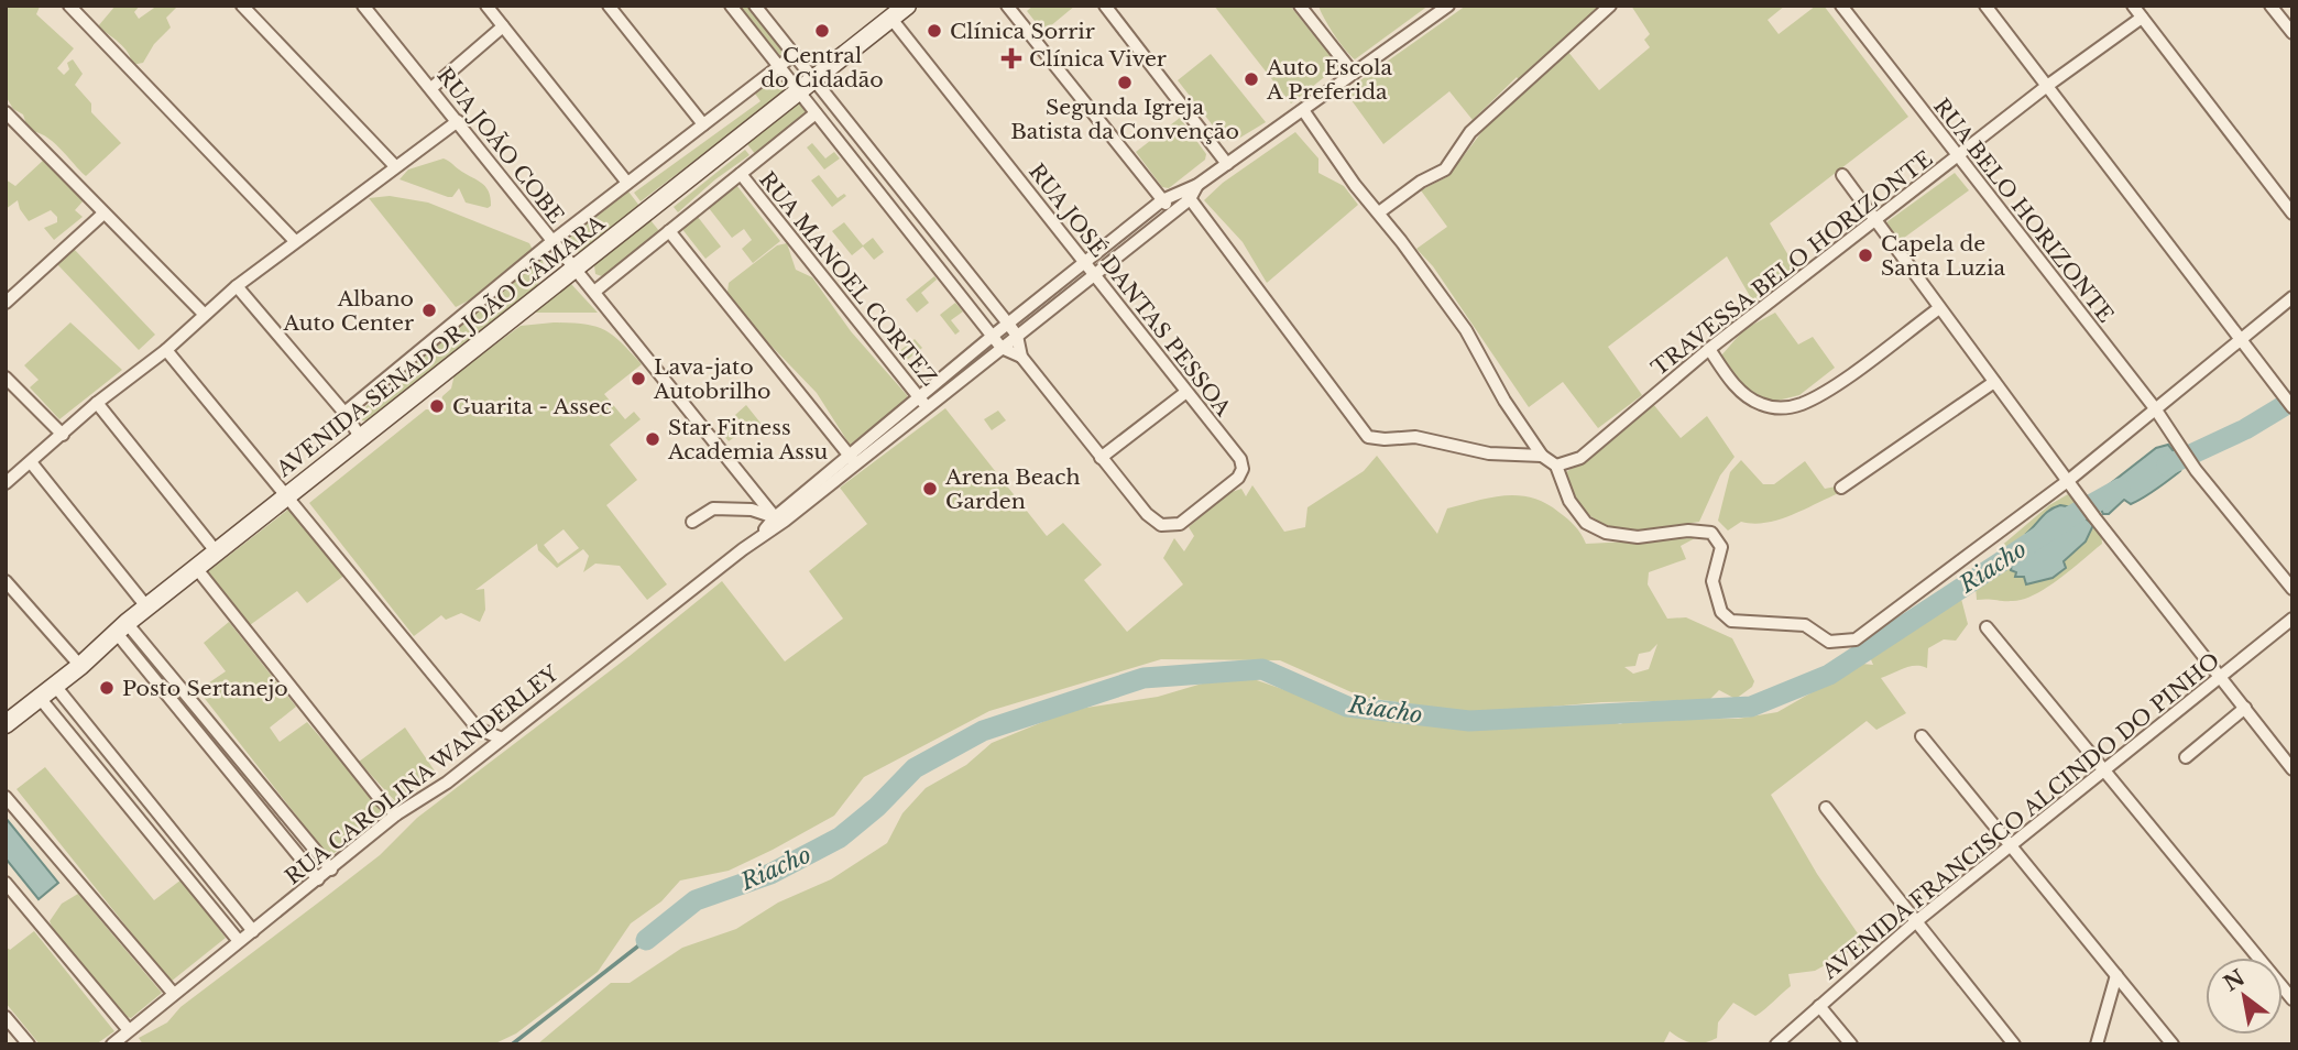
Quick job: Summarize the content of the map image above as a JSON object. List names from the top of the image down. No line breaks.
{"streets":{"main road":["AVENIDA SENADOR JOÃO CÂMARA"],"street":["RUA JOÃO COBE","RUA BELO HORIZONTE","TRAVESSA BELO HORIZONTE","RUA MANOEL CORTEZ","RUA JOSÉ DANTAS PESSOA","RUA CAROLINA WANDERLEY","AVENIDA FRANCISCO ALCINDO DO PINHO"]},"crossings":[["RUA JOÃO COBE","AVENIDA SENADOR JOÃO CÂMARA"],["RUA JOÃO COBE","RUA CAROLINA WANDERLEY"],["RUA BELO HORIZONTE","TRAVESSA BELO HORIZONTE"],["RUA MANOEL CORTEZ","RUA CAROLINA WANDERLEY"],["RUA JOSÉ DANTAS PESSOA","AVENIDA SENADOR JOÃO CÂMARA"],["RUA JOSÉ DANTAS PESSOA","RUA CAROLINA WANDERLEY"]],"water":["Riacho"],"places":{"other":["Central do Cidadão","Clínica Sorrir","Auto Escola A Preferida","Segunda Igreja Batista da Convenção","Capela de Santa Luzia","Albano Auto Center","Lava-jato Autobrilho","Guarita - Assec","Star Fitness Academia Assu","Arena Beach Garden","Posto Sertanejo"],"health":["Clínica Viver"]},"north":"top left"}
